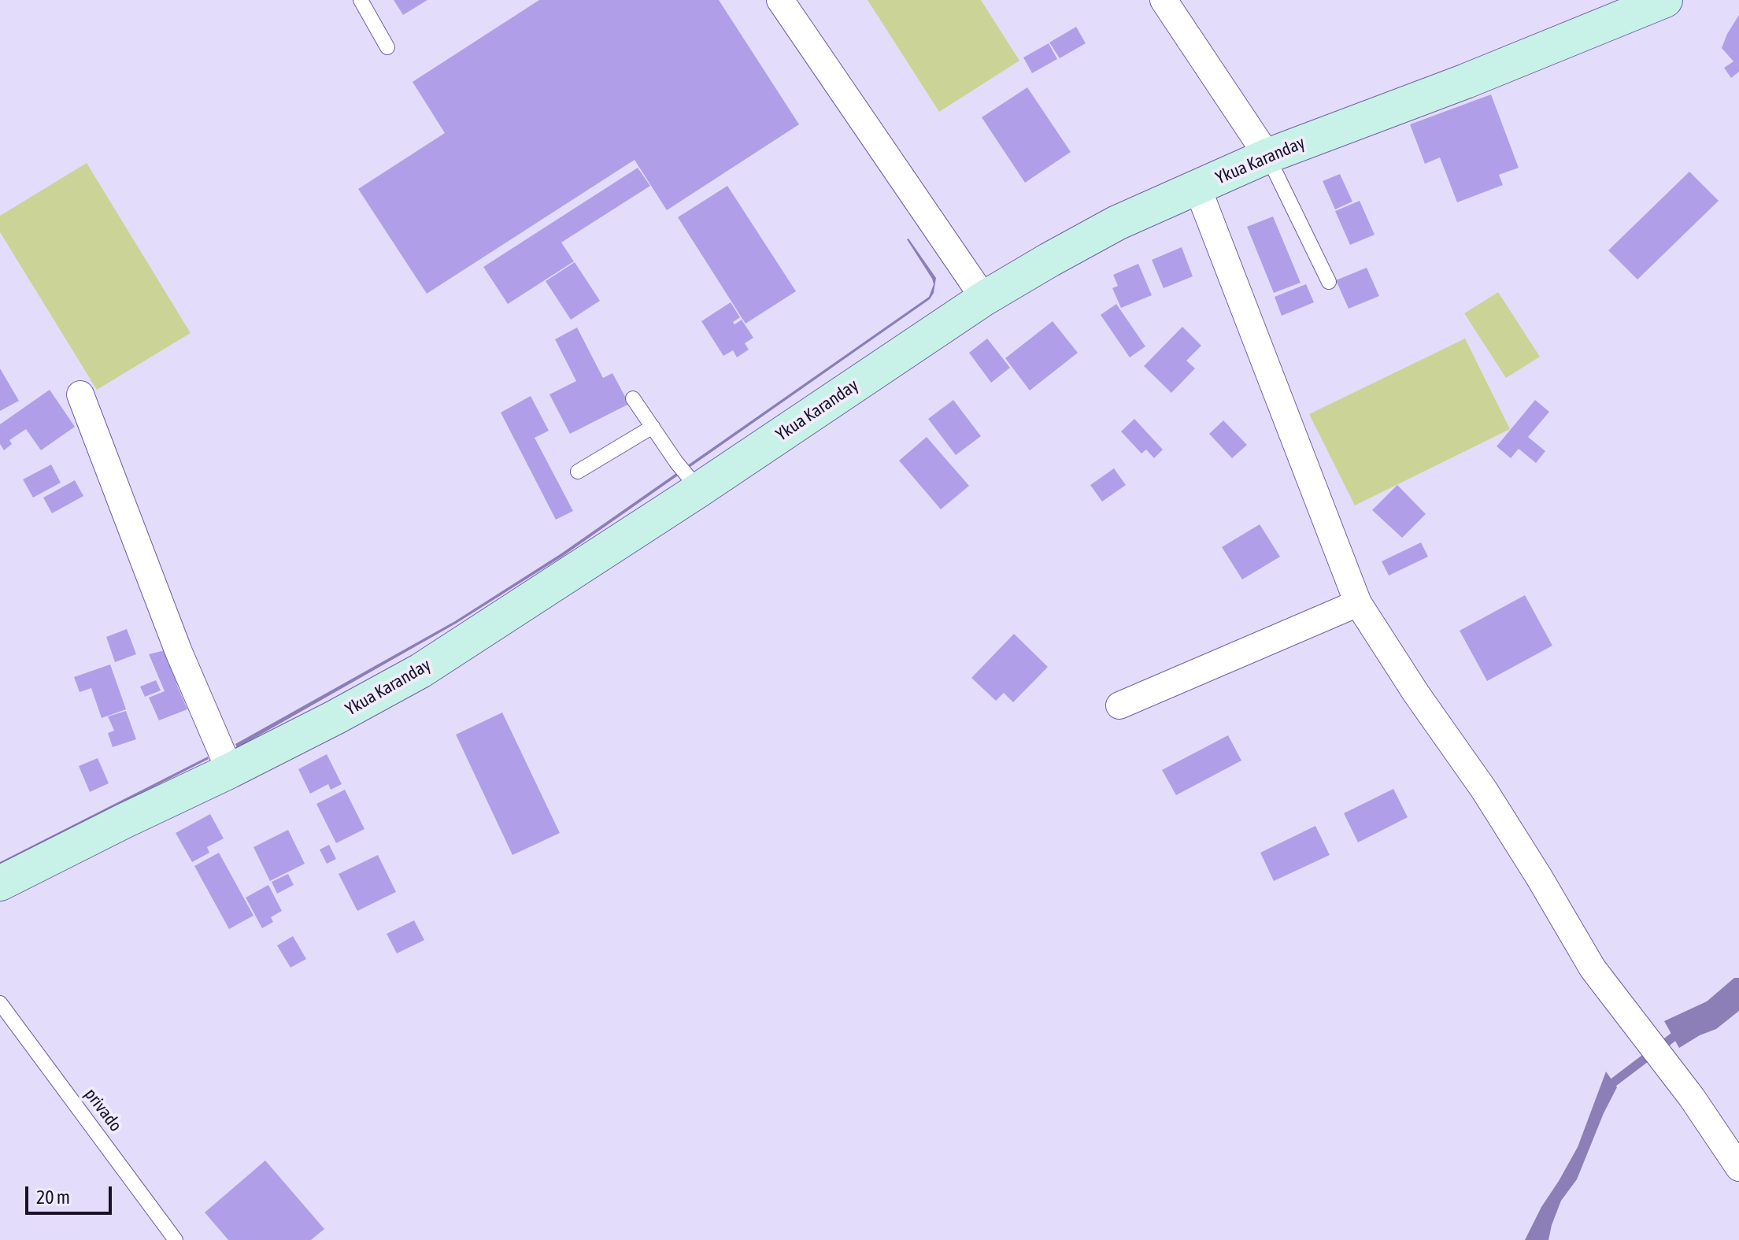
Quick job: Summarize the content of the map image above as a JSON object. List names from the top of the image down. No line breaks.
{"streets":{"street":["Ykua Karanday"],"lane":["privado"]},"scale_bar":"20 m"}
